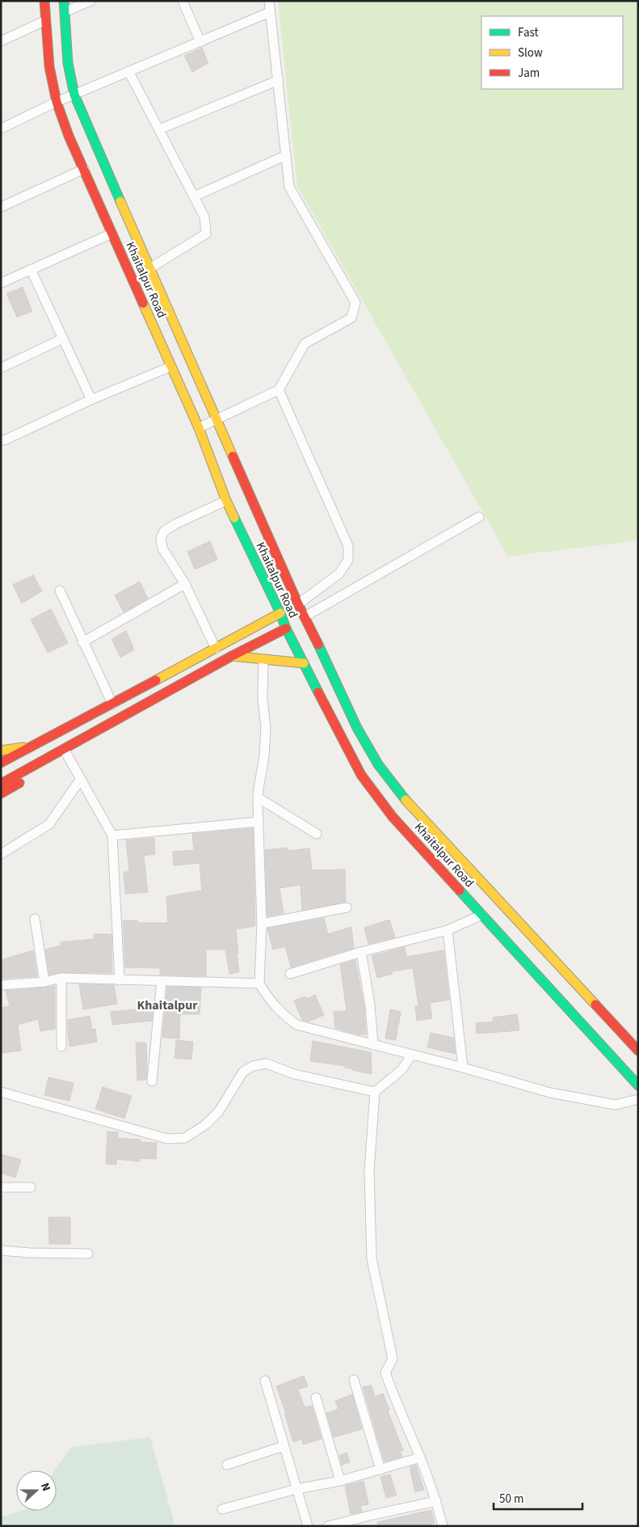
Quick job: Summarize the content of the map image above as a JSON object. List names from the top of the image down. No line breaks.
{"streets":{"street":["Khaitalpur Road"]},"districts":["Khaitalpur"],"legend":["Fast","Slow","Jam"],"scale_bar":"50 m","north":"right"}
